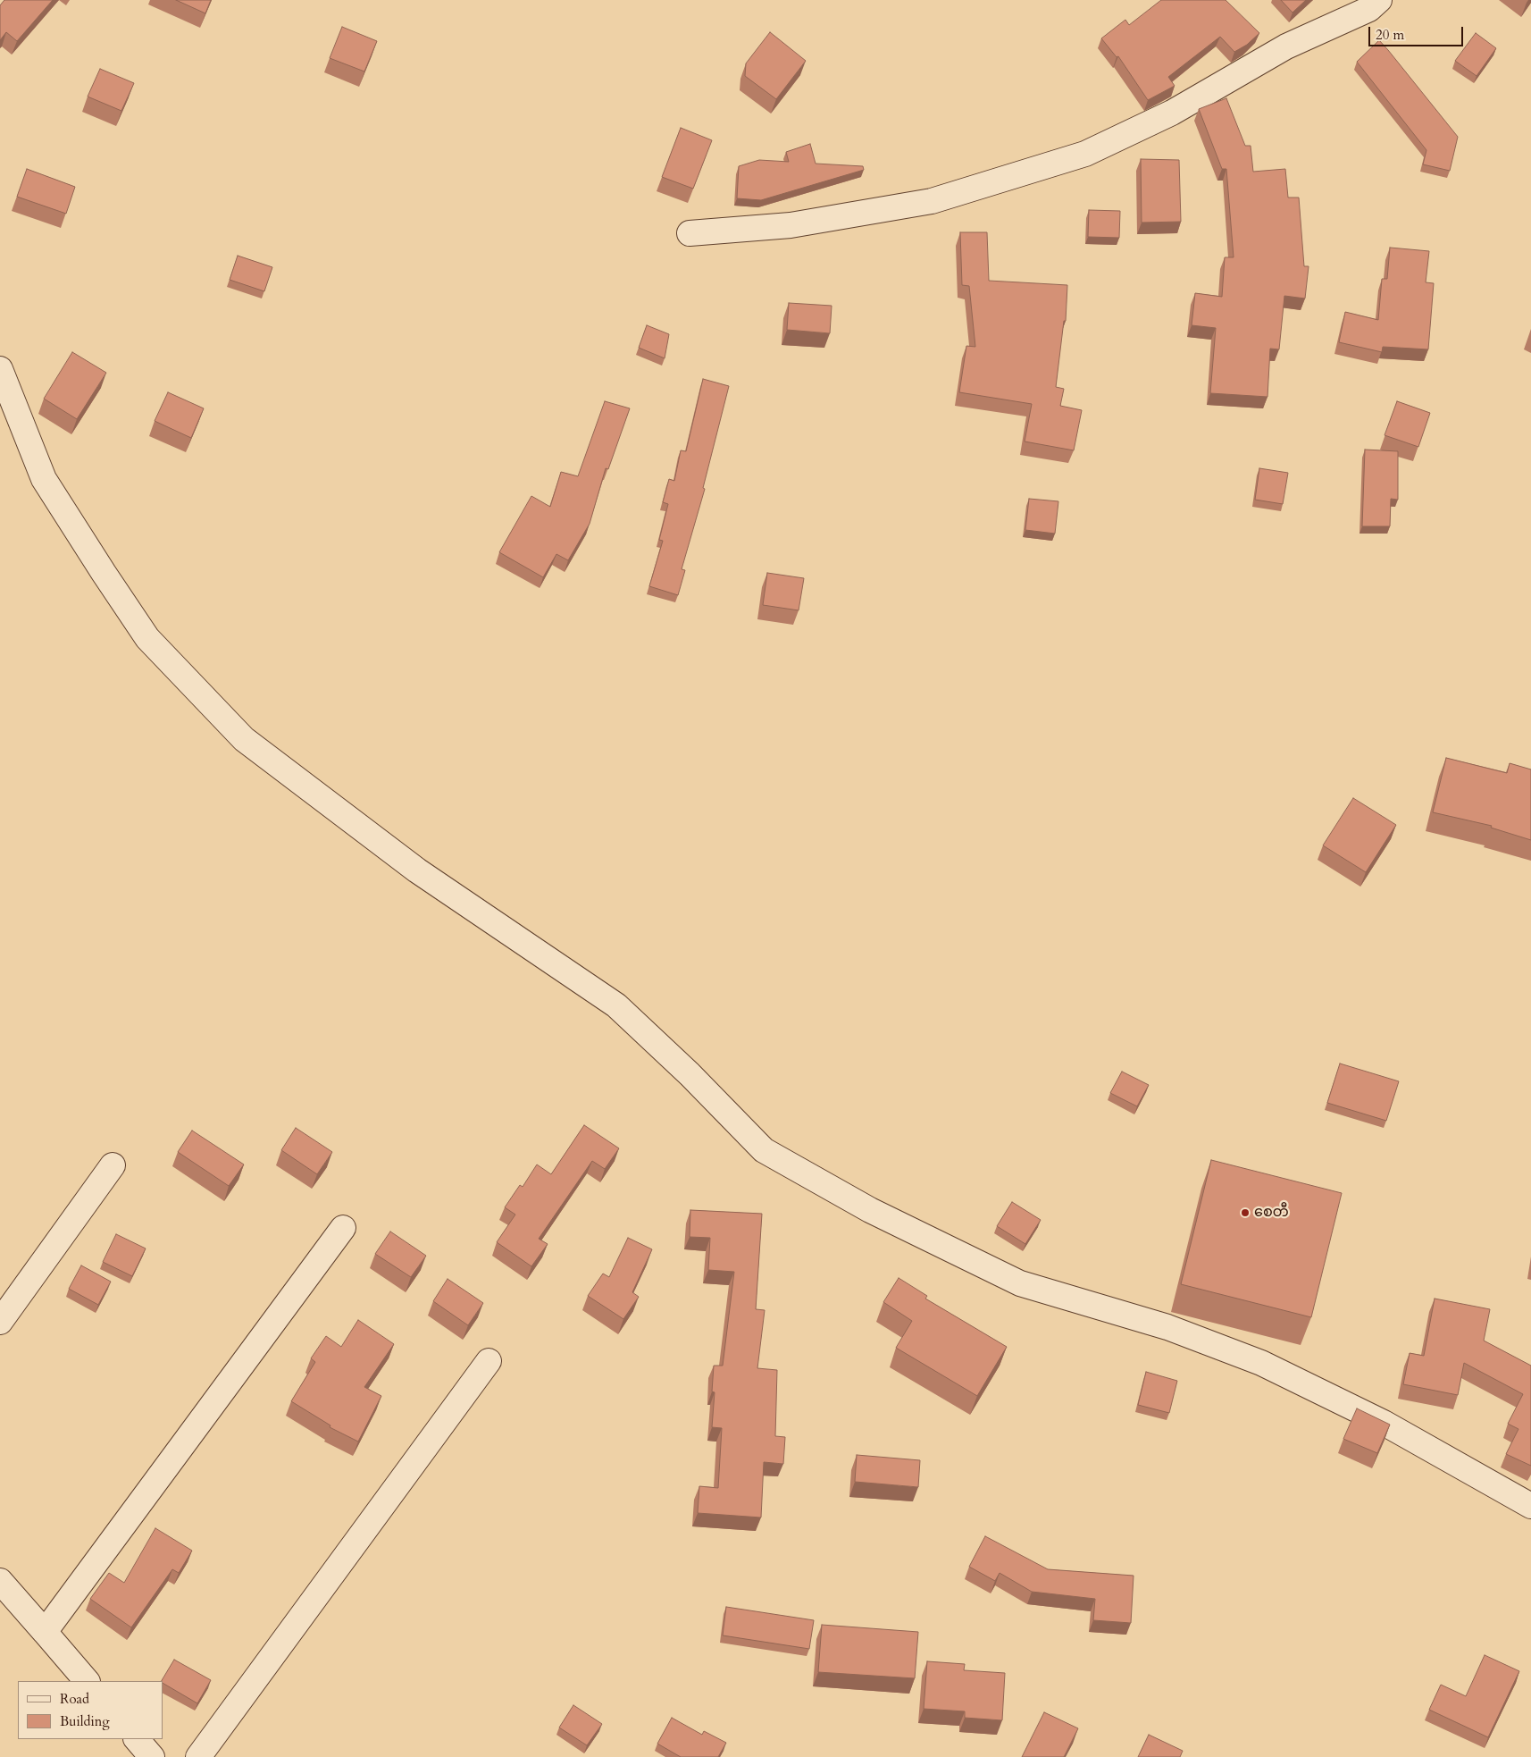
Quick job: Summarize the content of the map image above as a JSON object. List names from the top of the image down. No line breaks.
{"places":["စေတီ"],"legend":["Road","Building"],"scale_bar":"20 m"}
